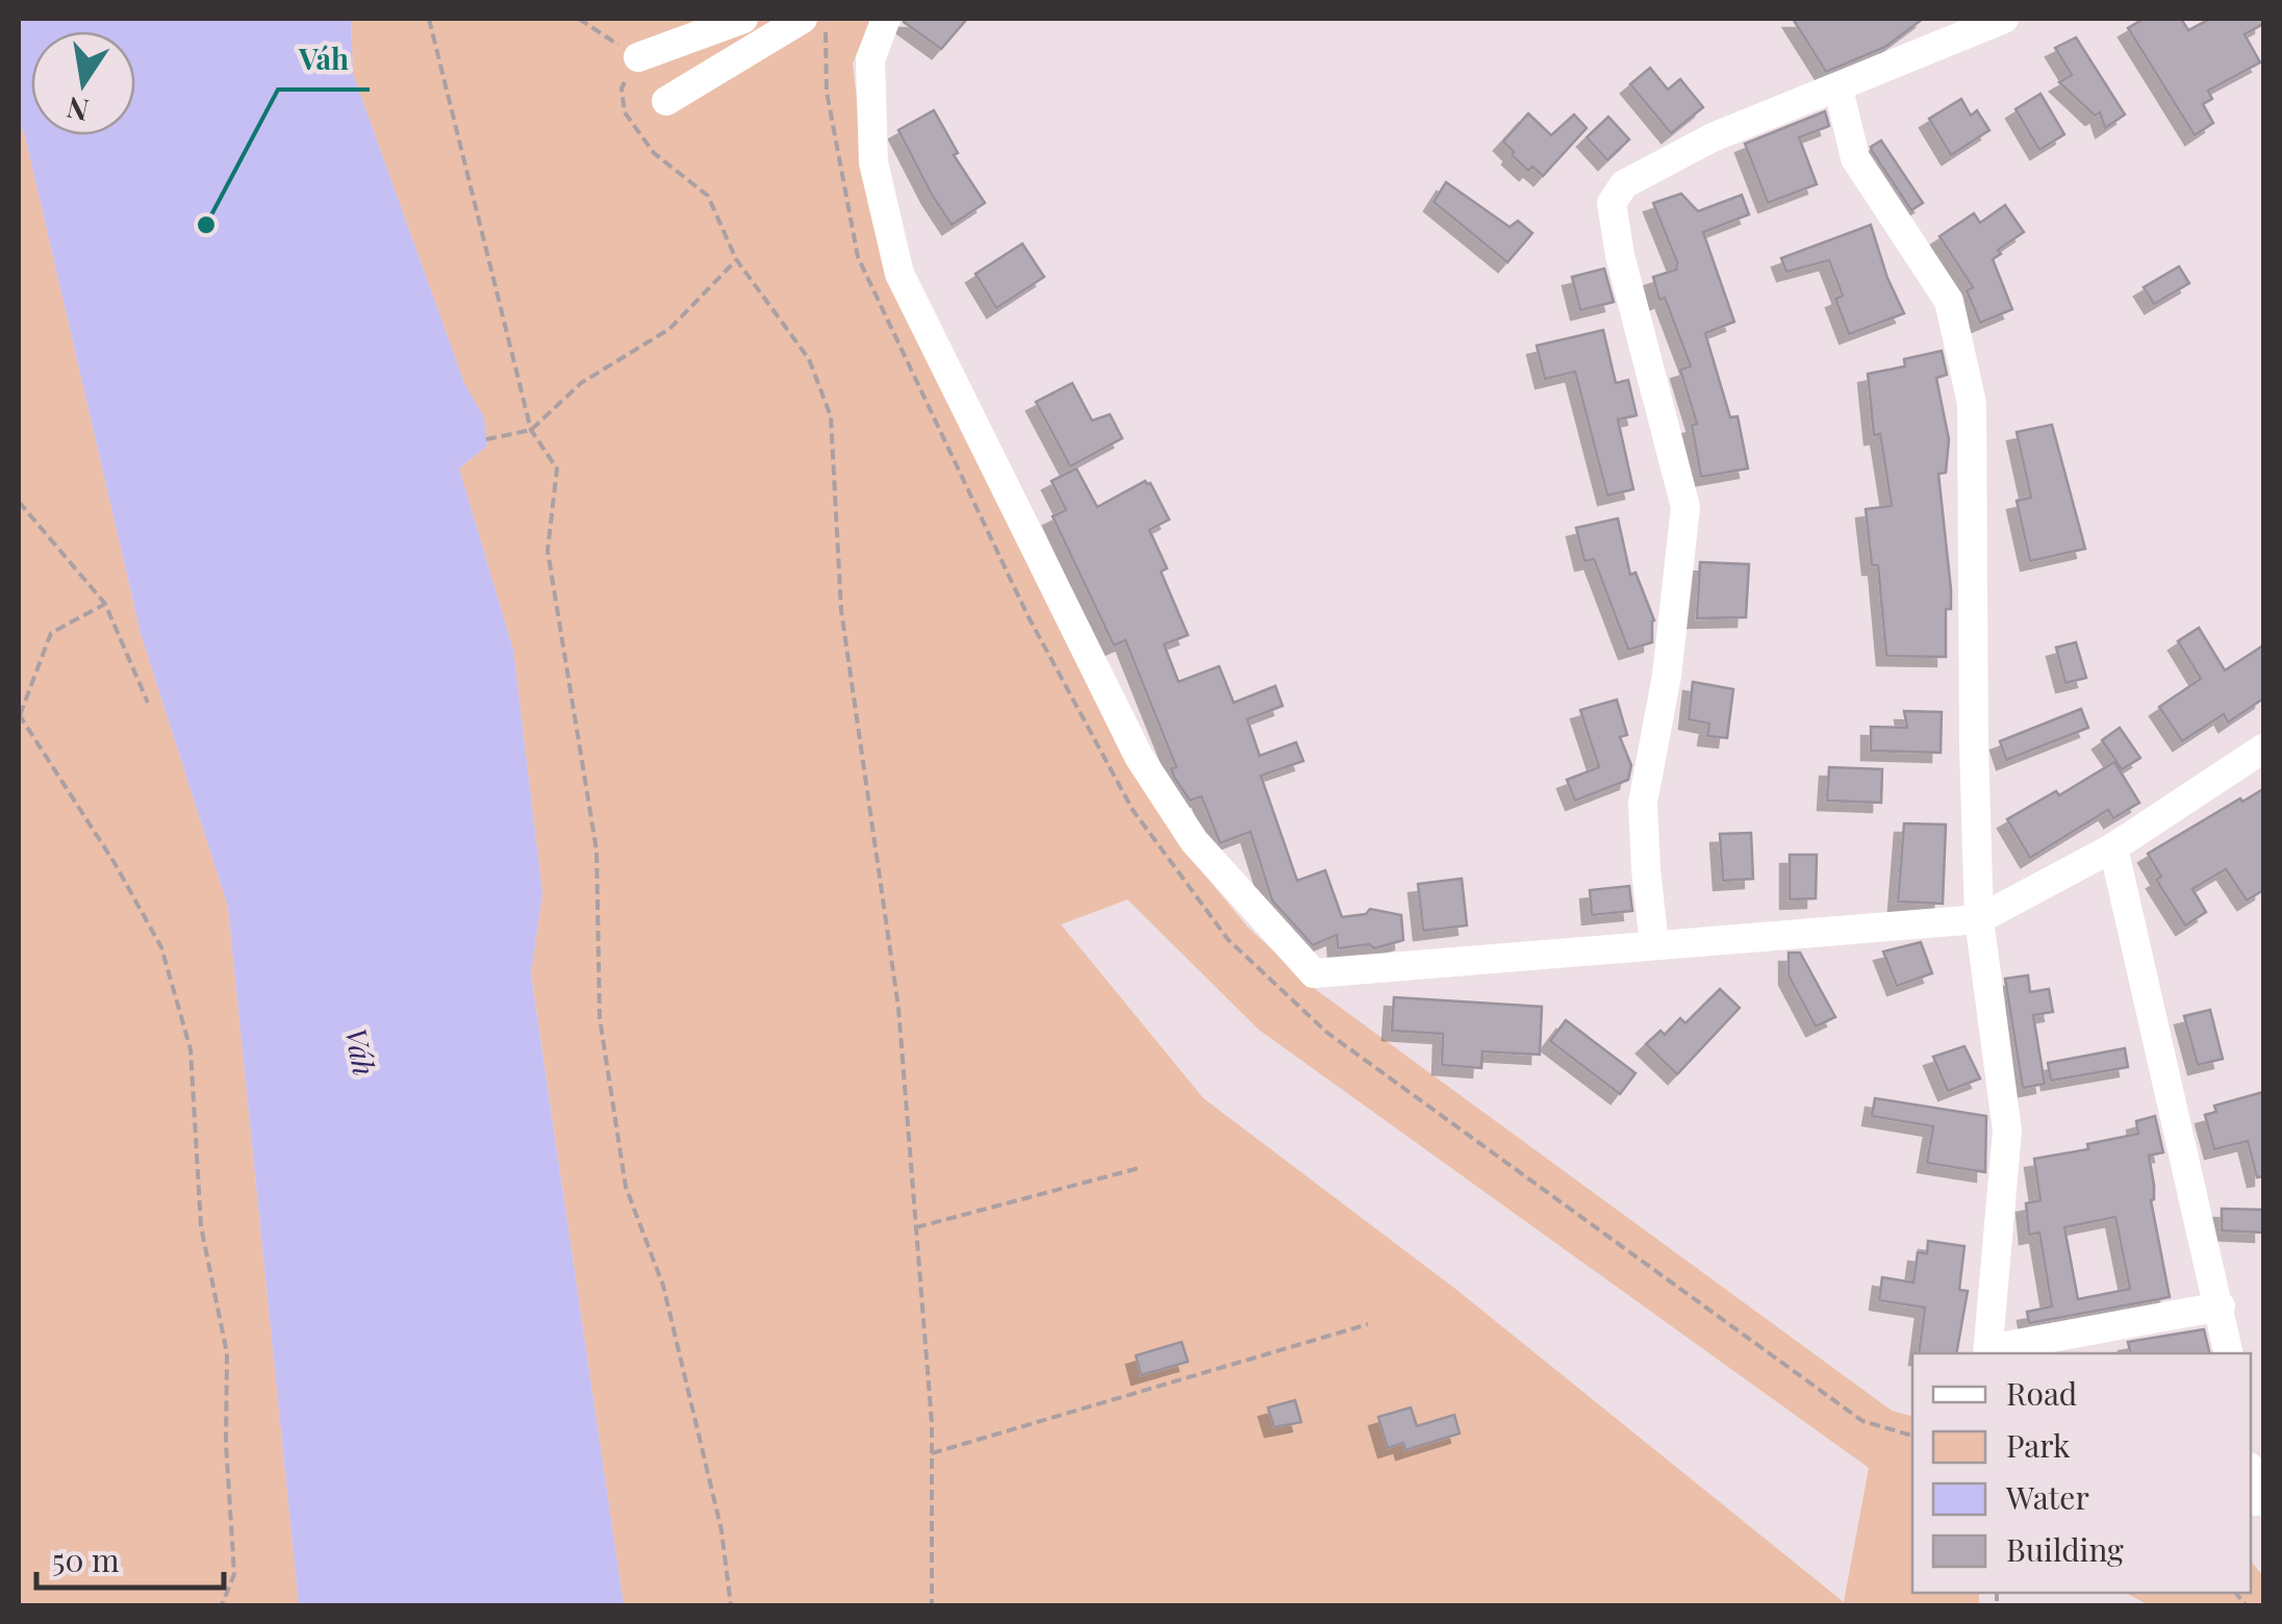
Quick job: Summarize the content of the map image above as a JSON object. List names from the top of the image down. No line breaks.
{"water":["Váh"],"places":["Váh"],"legend":["Road","Park","Water","Building"],"scale_bar":"50 m","north":"bottom"}
